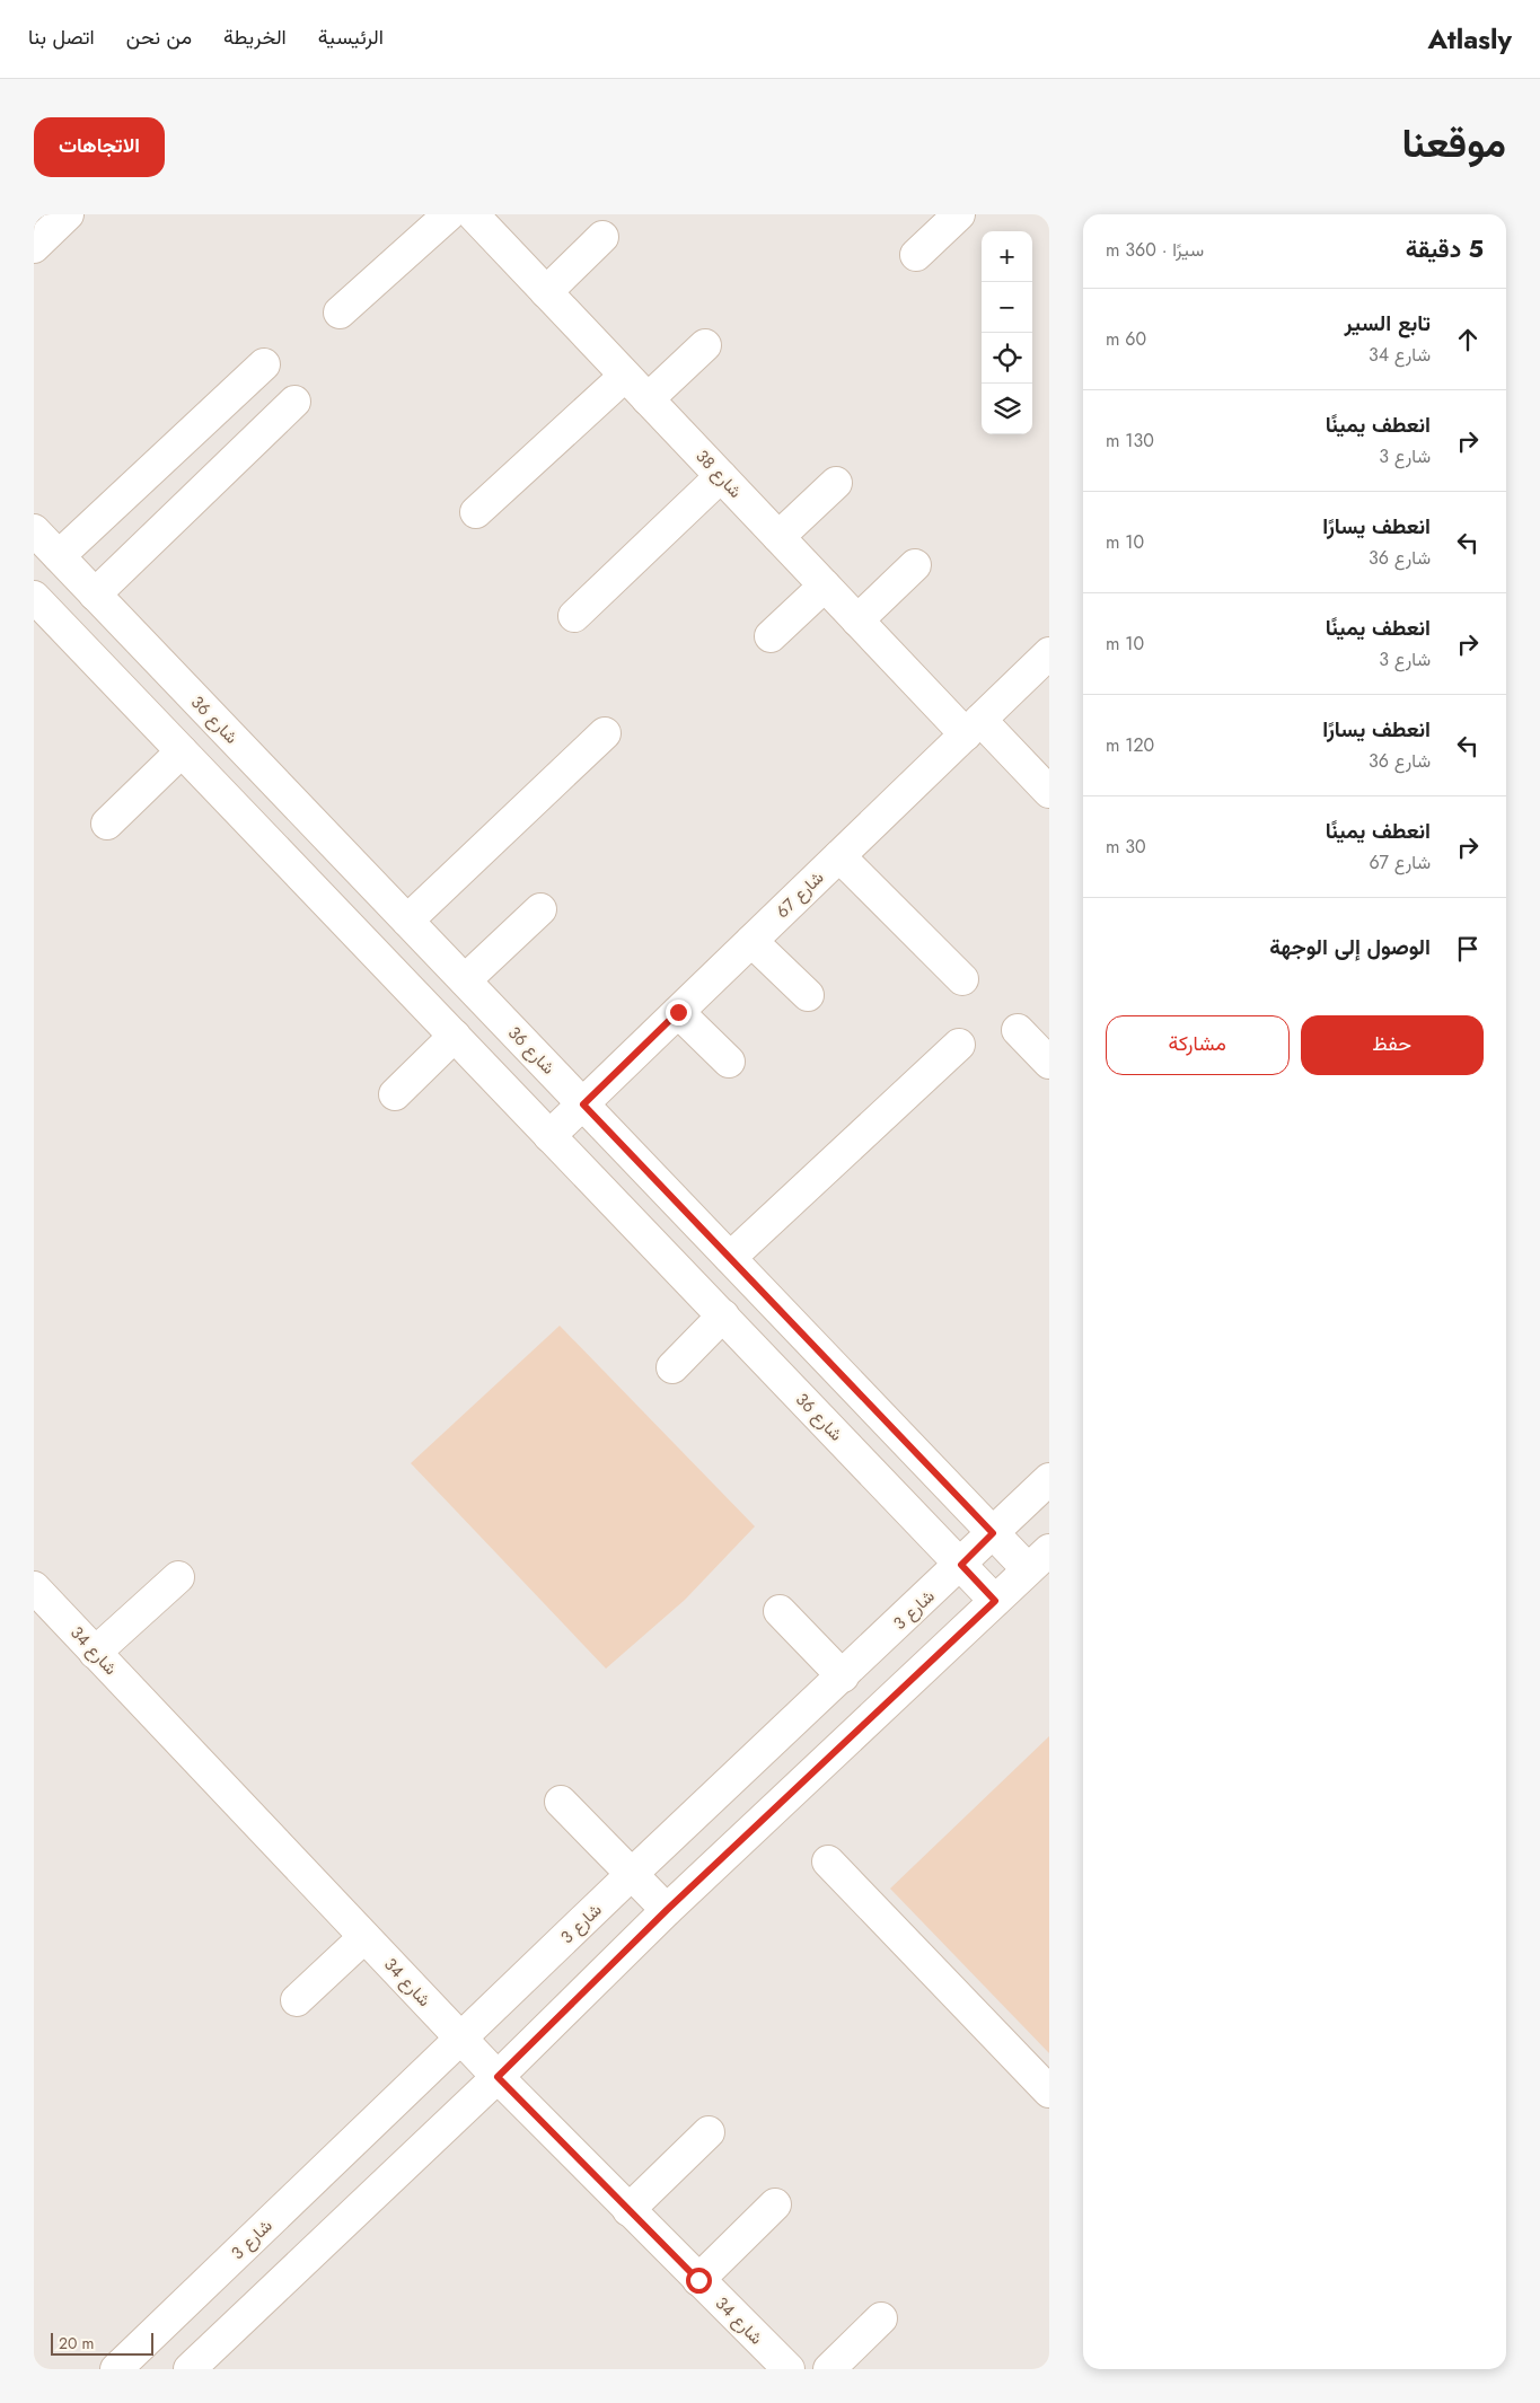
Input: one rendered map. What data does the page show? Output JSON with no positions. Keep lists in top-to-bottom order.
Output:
{
  "streets": {
    "street": [
      "شارع 38",
      "شارع 36",
      "شارع 67",
      "شارع 3",
      "شارع 34"
    ]
  },
  "crossings": [
    ["شارع 38", "شارع 67"],
    ["شارع 36", "شارع 67"],
    ["شارع 36", "شارع 3"],
    ["شارع 3", "شارع 34"]
  ],
  "scale_bar": "20 m",
  "page": {
    "header": "Atlasly",
    "nav": [
      "الرئيسية",
      "الخريطة",
      "من نحن",
      "اتصل بنا"
    ],
    "title": "موقعنا",
    "buttons": [
      "الاتجاهات",
      ["حفظ", "مشاركة"]
    ],
    "heading": ["5 دقيقة", "سيرًا · 360 m"],
    "map_buttons": ["+", "−"],
    "list": [
      ["تابع السير", "شارع 34", "60 m"],
      ["انعطف يمينًا", "شارع 3", "130 m"],
      ["انعطف يسارًا", "شارع 36", "10 m"],
      ["انعطف يمينًا", "شارع 3", "10 m"],
      ["انعطف يسارًا", "شارع 36", "120 m"],
      ["انعطف يمينًا", "شارع 67", "30 m"],
      "الوصول إلى الوجهة"
    ],
    "scale": "20 m"
  }
}
